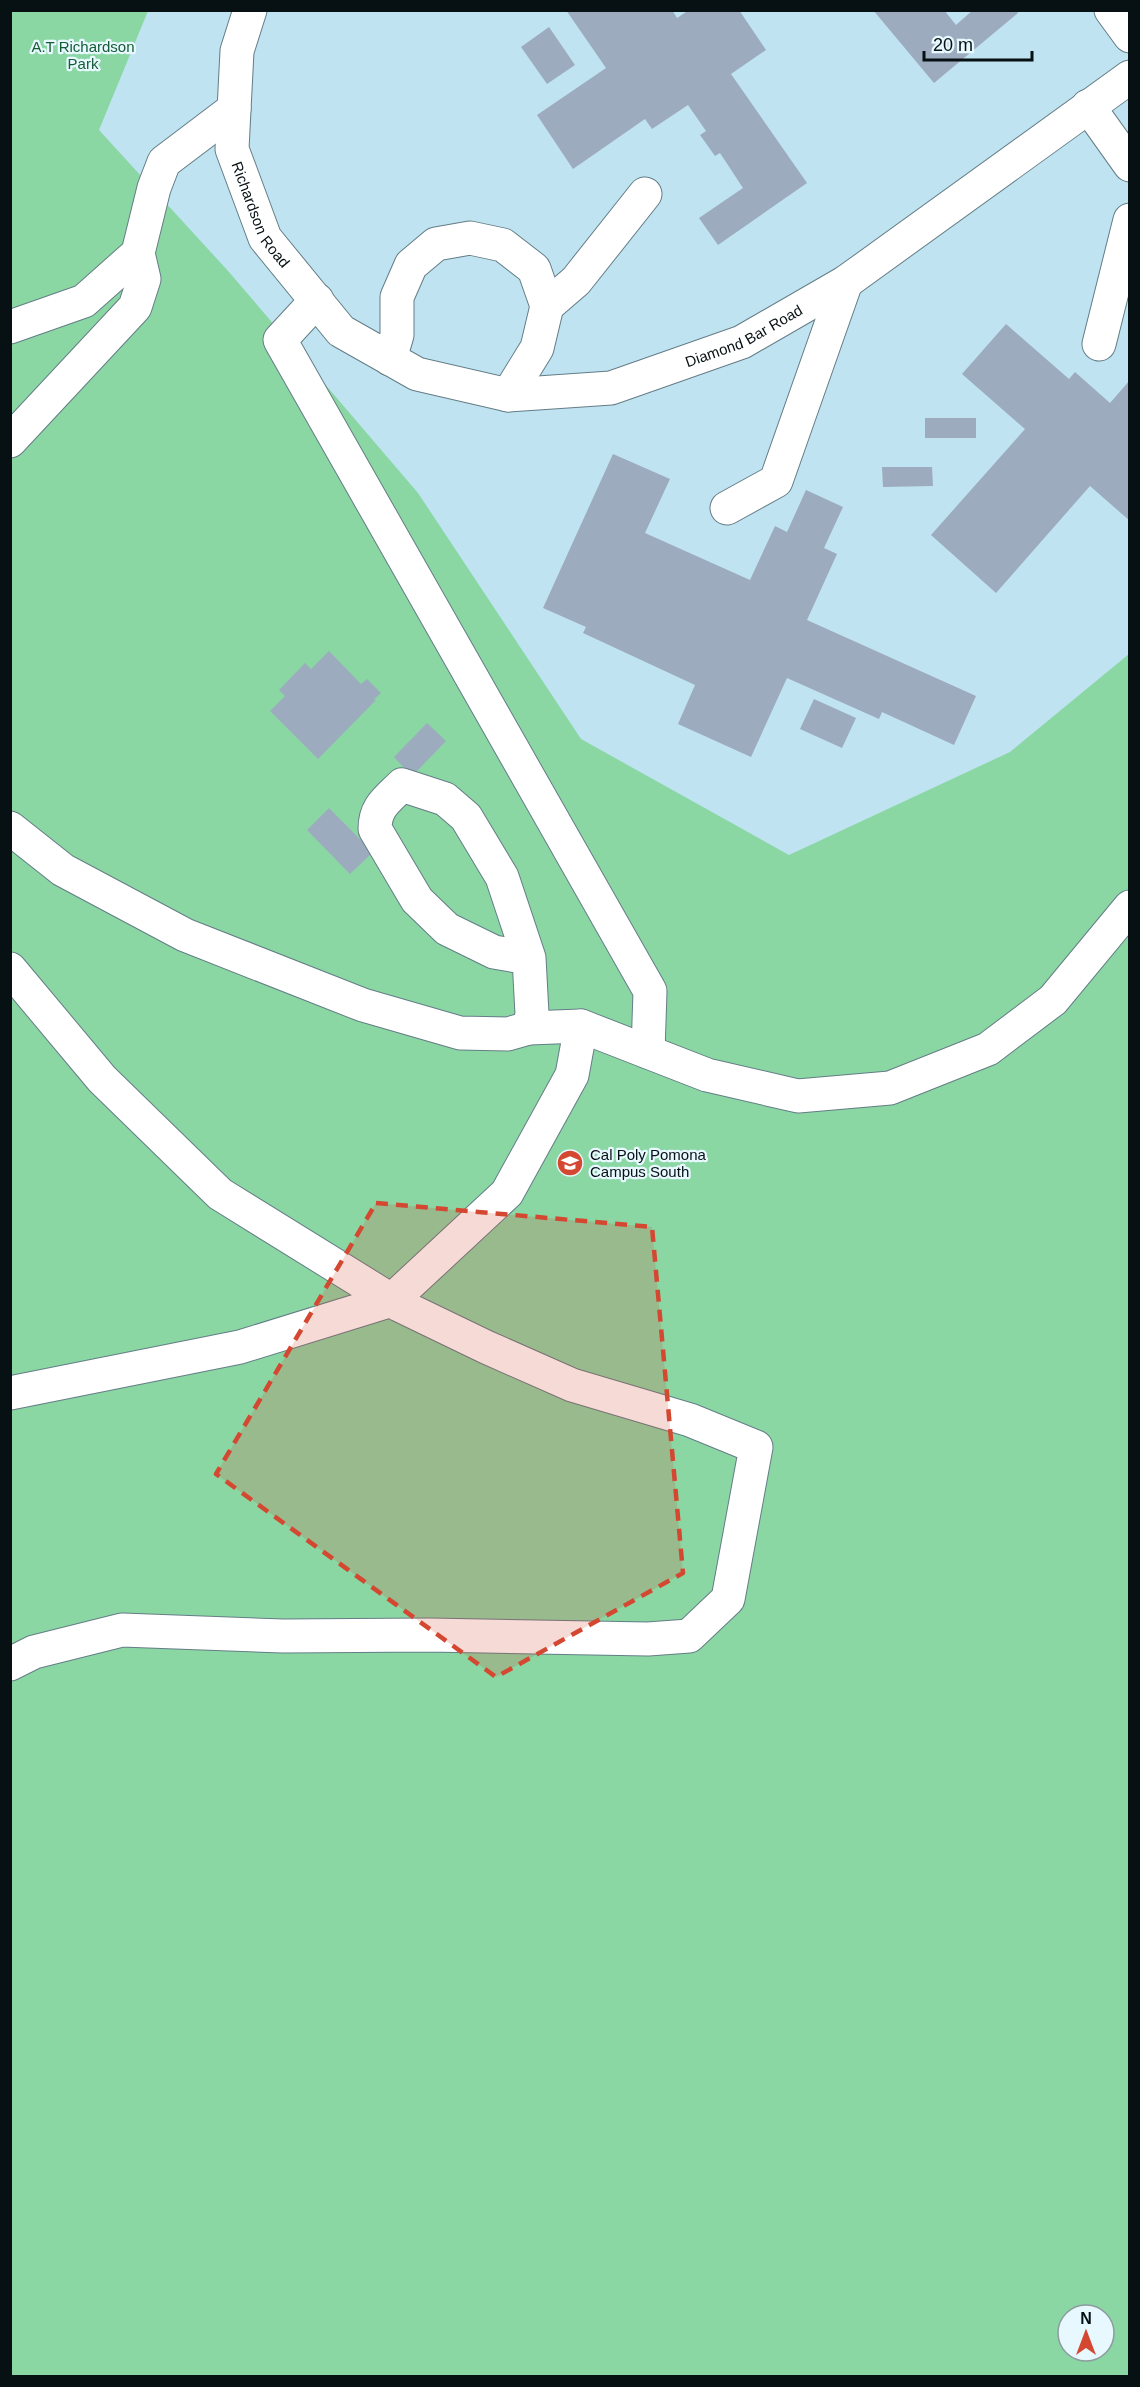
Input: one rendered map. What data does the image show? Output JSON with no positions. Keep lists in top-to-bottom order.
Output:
{
  "streets": {
    "street": ["Richardson Road", "Diamond Bar Road"]
  },
  "crossings": [
    ["Richardson Road", "Diamond Bar Road"]
  ],
  "parks": ["A.T Richardson Park"],
  "places": {
    "school or university": ["Cal Poly Pomona Campus South"]
  },
  "scale_bar": "20 m",
  "north": "top"
}
